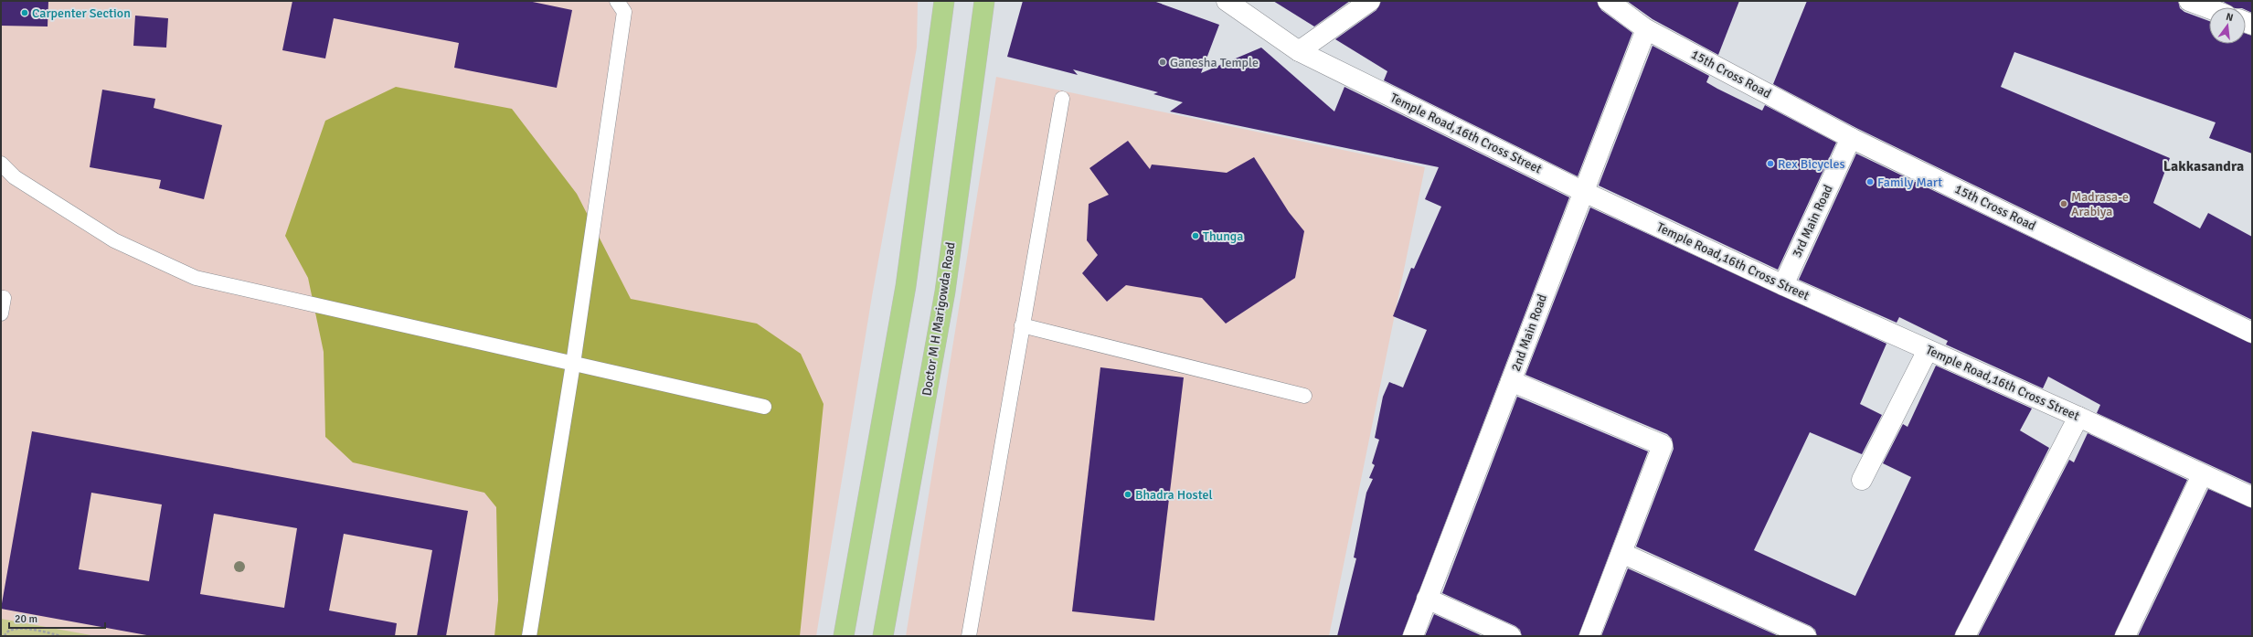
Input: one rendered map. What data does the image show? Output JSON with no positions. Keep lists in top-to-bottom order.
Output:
{
  "streets": {
    "main road": ["Doctor M H Marigowda Road"],
    "street": [
      "15th Cross Road",
      "Temple Road,16th Cross Street",
      "3rd Main Road",
      "2nd Main Road"
    ]
  },
  "crossings": [
    ["15th Cross Road", "3rd Main Road"],
    ["15th Cross Road", "2nd Main Road"],
    ["Temple Road,16th Cross Street", "3rd Main Road"],
    ["Temple Road,16th Cross Street", "2nd Main Road"]
  ],
  "districts": ["Lakkasandra"],
  "places": [
    "Carpenter Section",
    "Ganesha Temple",
    "Rex Bicycles",
    "Family Mart",
    "Madrasa-e Arabiya",
    "Thunga",
    "Bhadra Hostel"
  ],
  "scale_bar": "20 m",
  "north": "top"
}
